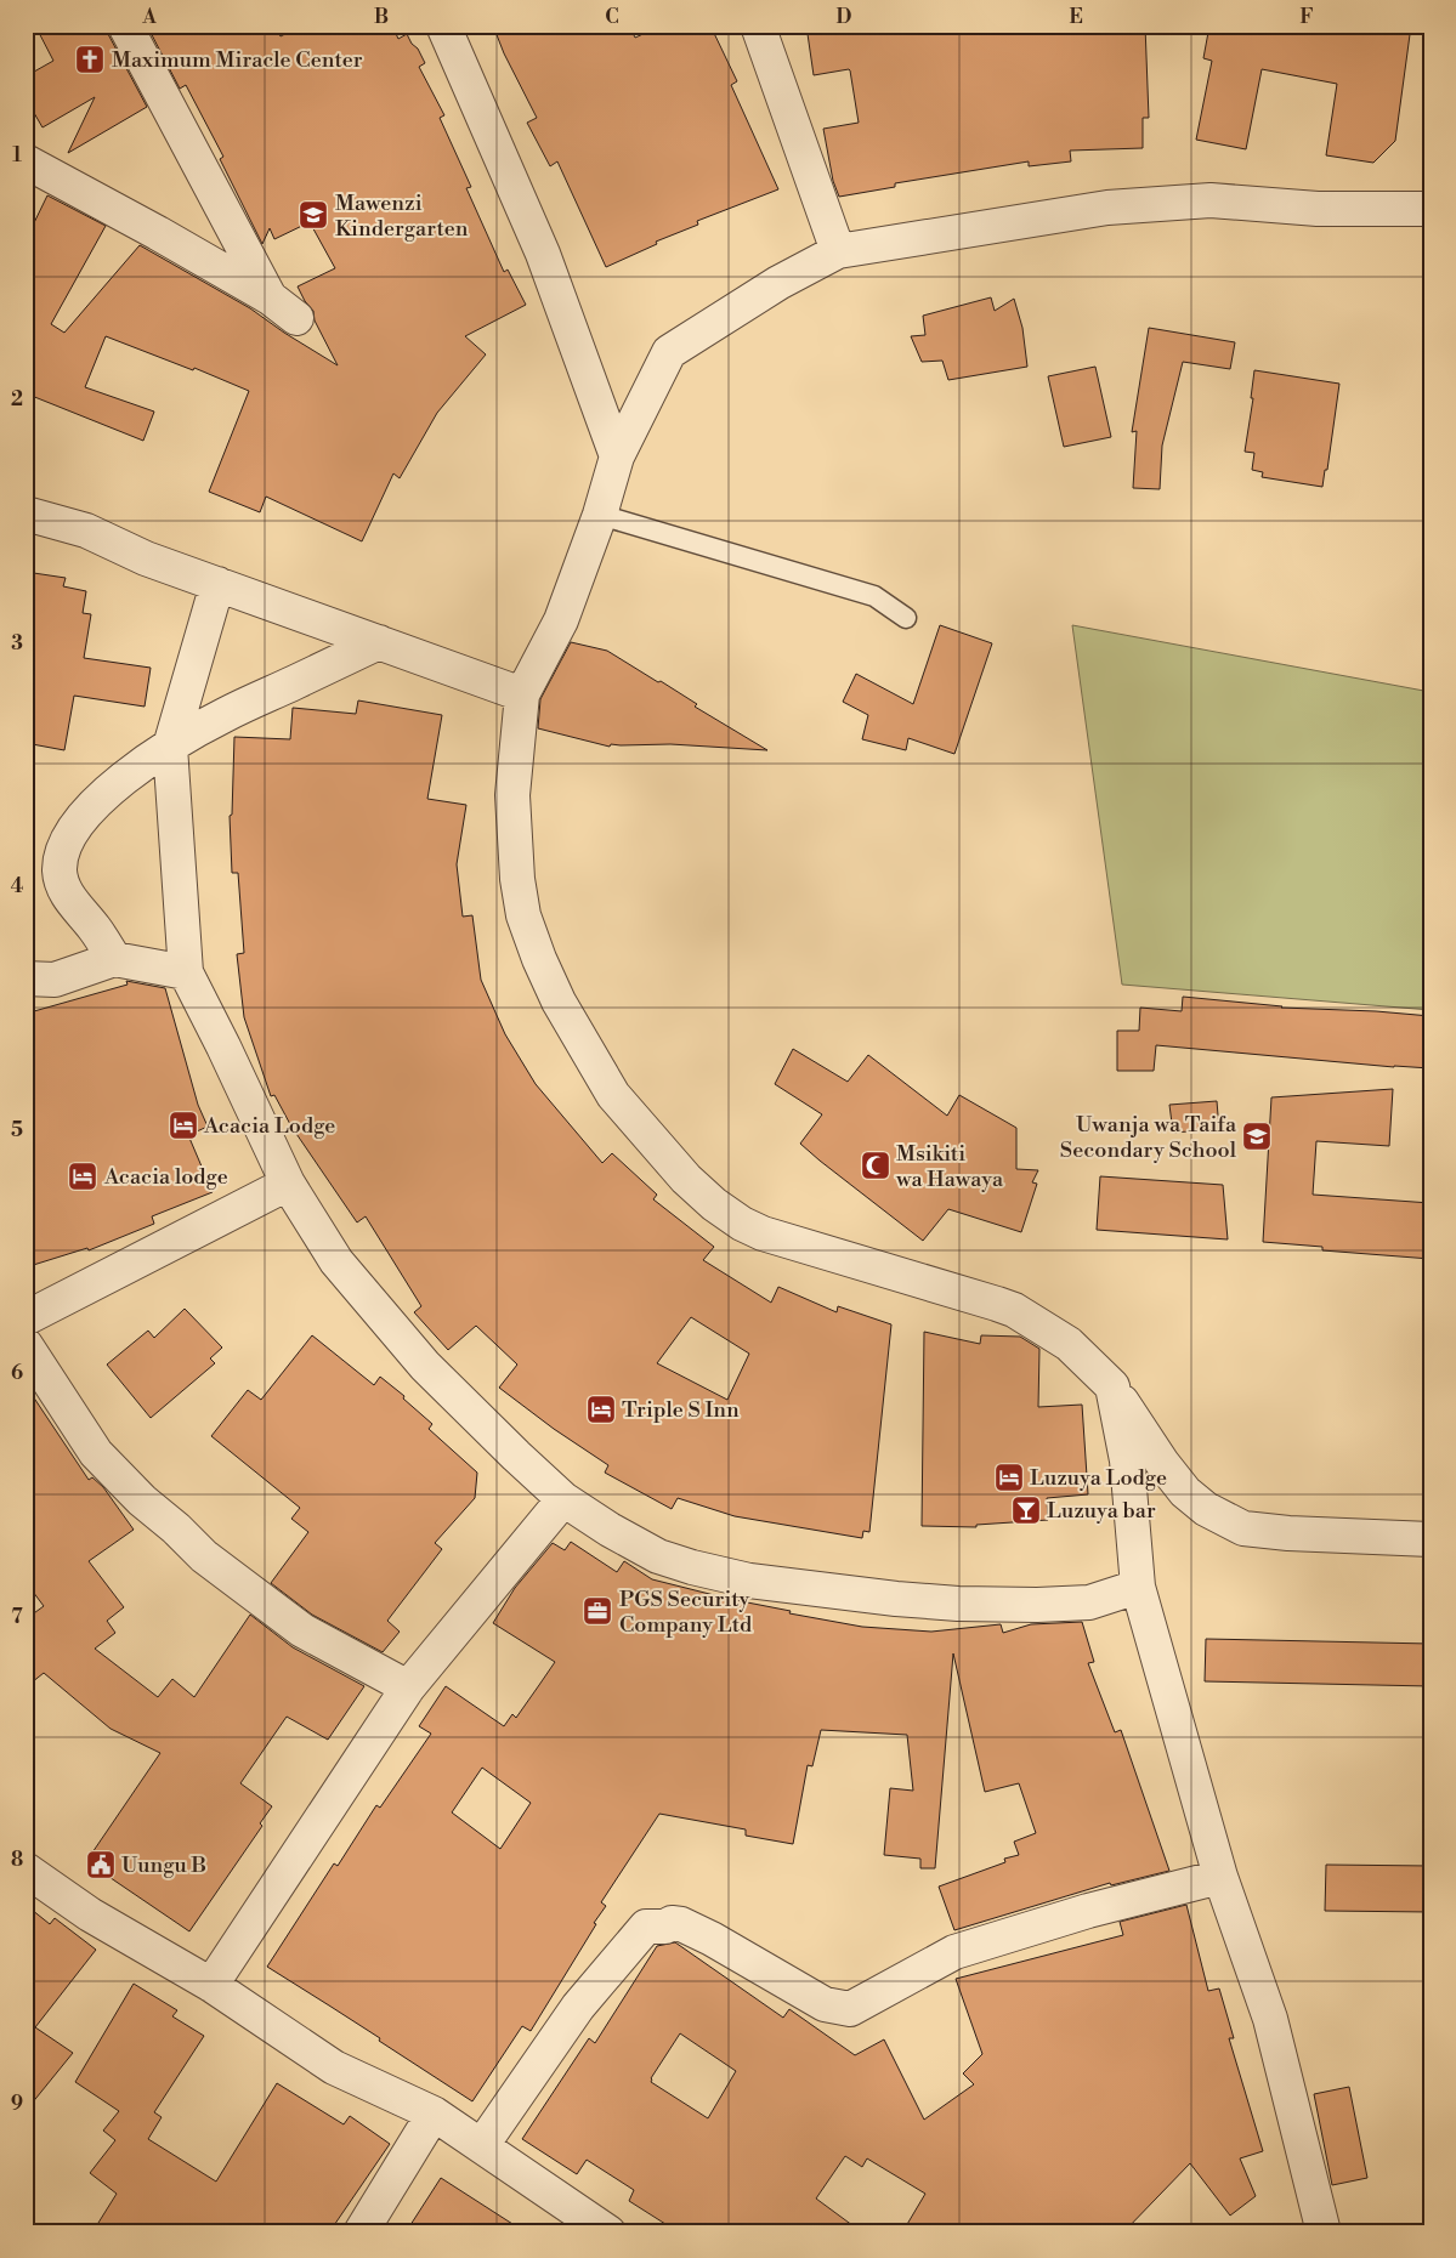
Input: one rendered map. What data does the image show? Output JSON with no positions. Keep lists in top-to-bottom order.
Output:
{
  "places": {
    "church": ["Maximum Miracle Center"],
    "school or university": ["Mawenzi Kindergarten", "Uwanja wa Taifa Secondary School"],
    "hotel": [
      "Acacia Lodge",
      "Acacia lodge",
      "Triple S Inn",
      "Luzuya Lodge"
    ],
    "mosque": ["Msikiti wa Hawaya"],
    "bar": ["Luzuya bar"],
    "office": ["PGS Security Company Ltd"],
    "public building": ["Uungu B"]
  },
  "grid": {
    "columns": [
      "A",
      "B",
      "C",
      "D",
      "E",
      "F"
    ],
    "rows": [
      "1",
      "2",
      "3",
      "4",
      "5",
      "6",
      "7",
      "8",
      "9"
    ]
  }
}
